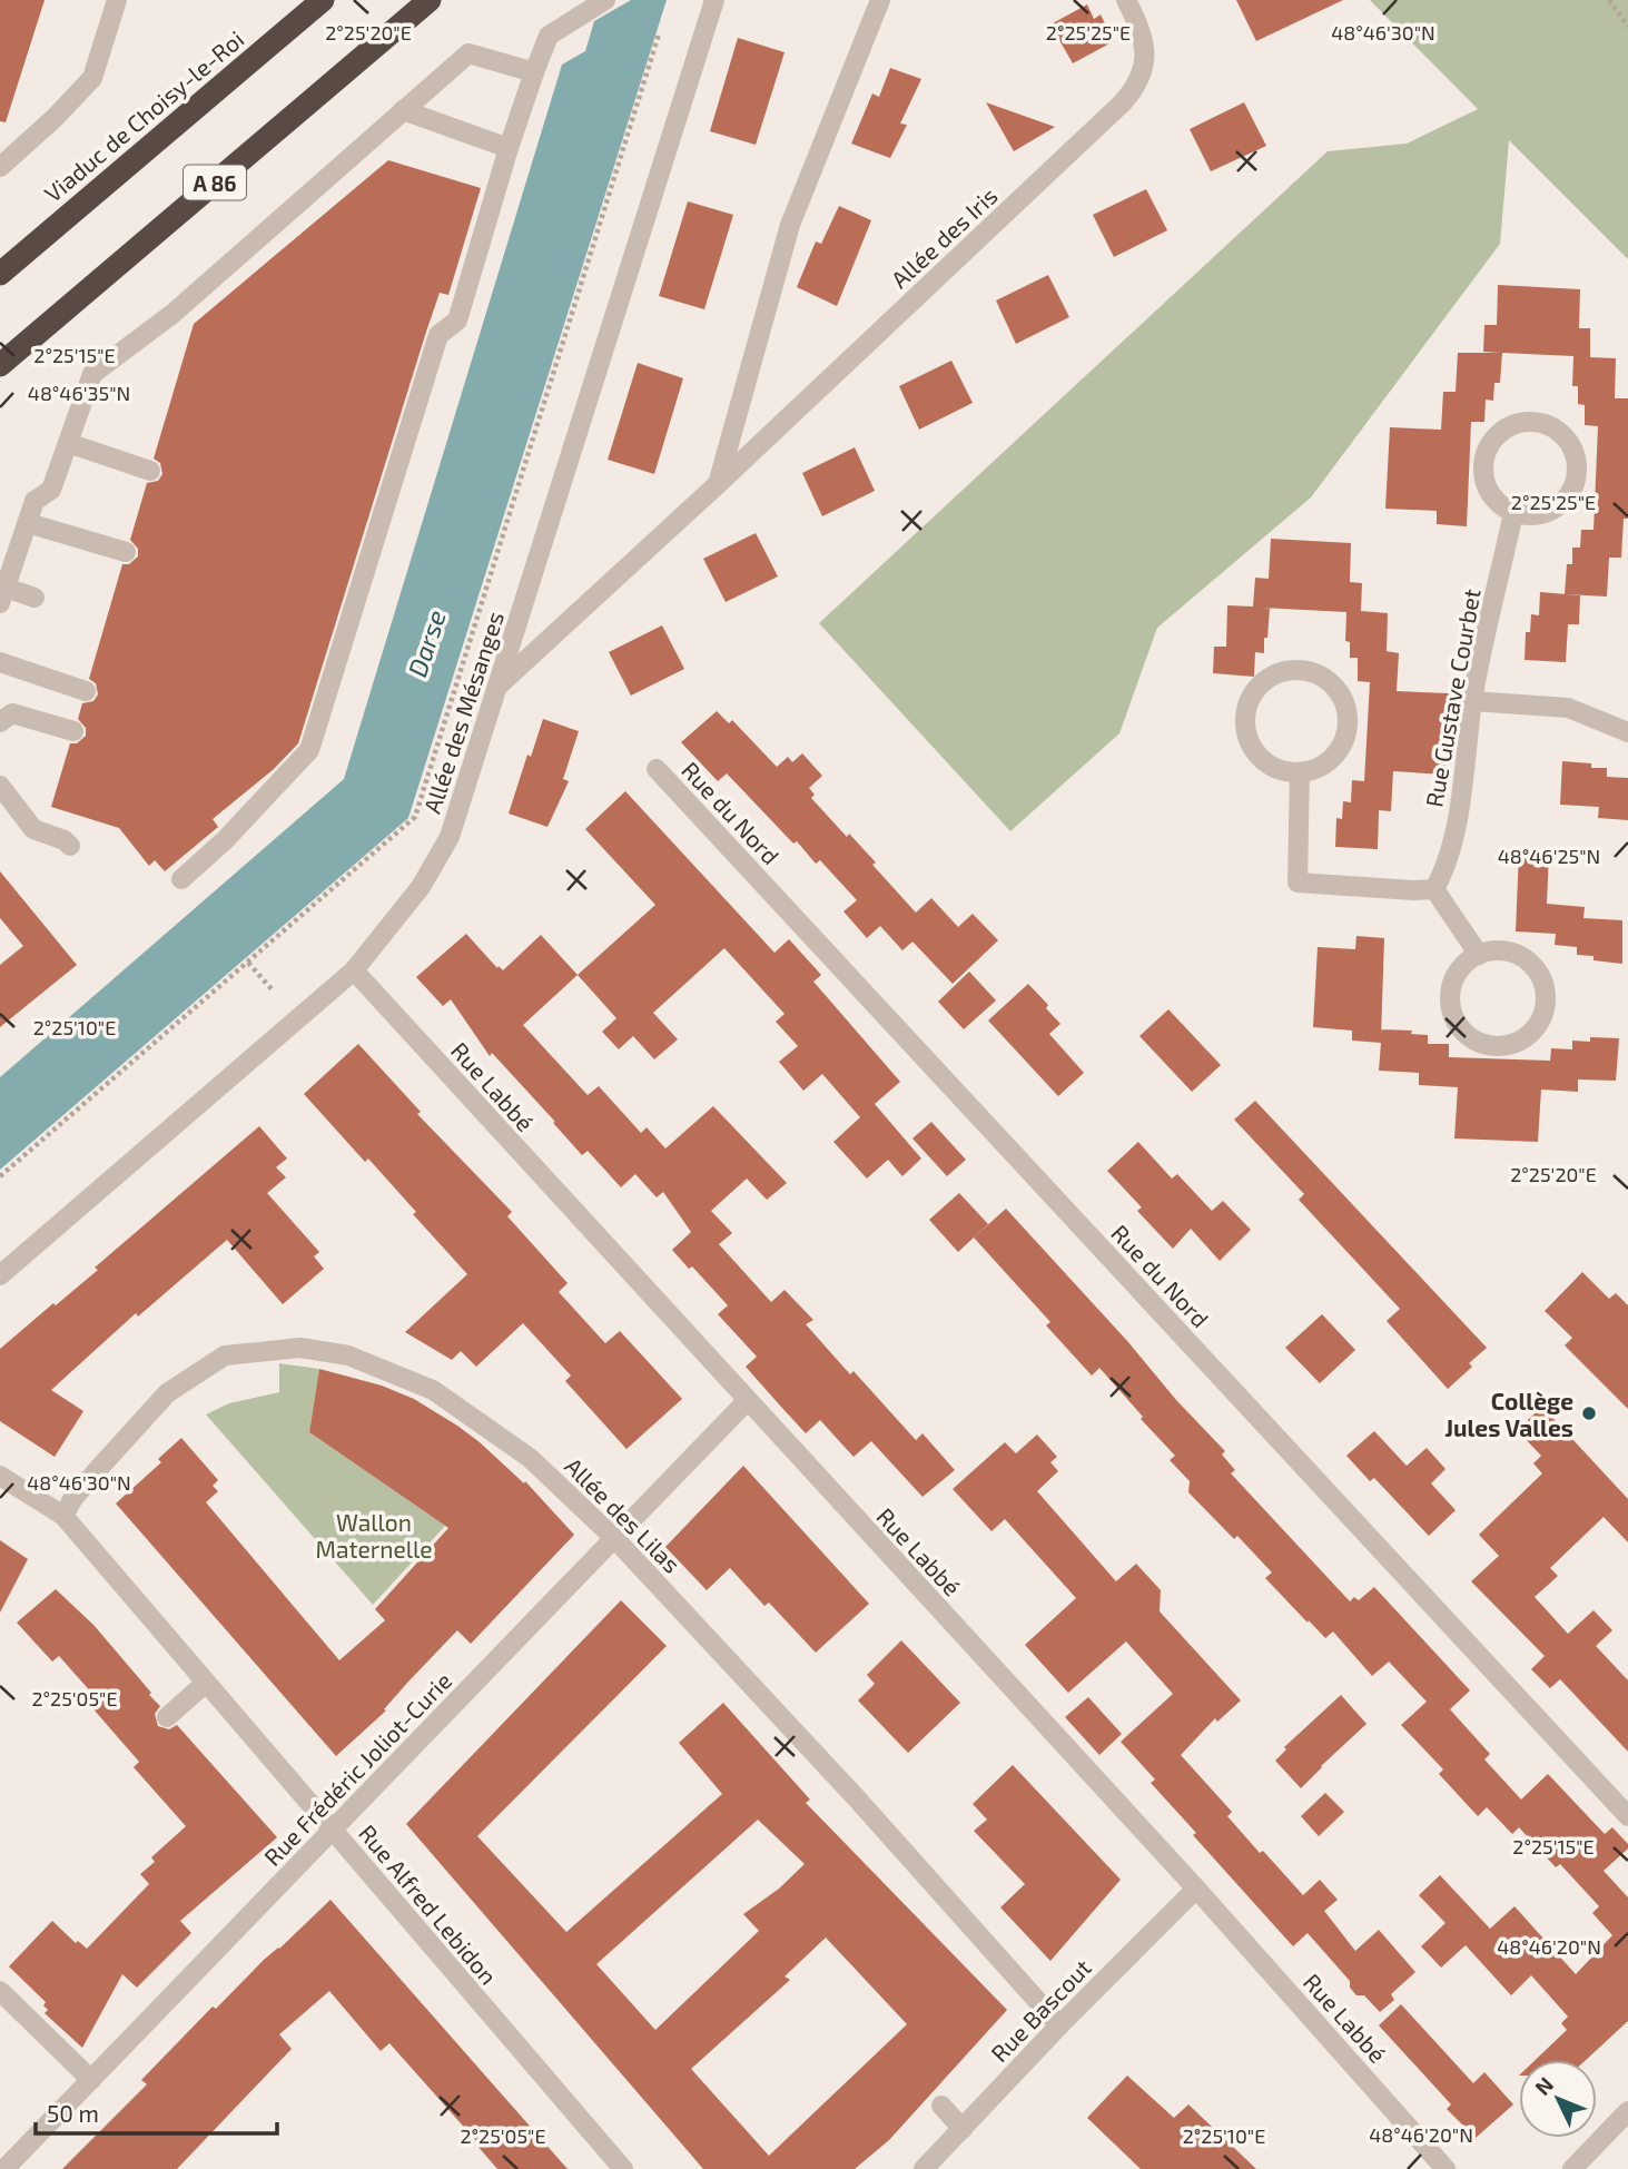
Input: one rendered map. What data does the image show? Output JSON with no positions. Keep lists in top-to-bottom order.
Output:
{
  "streets": {
    "highway": ["Viaduc de Choisy-le-Roi", "A 86"],
    "street": [
      "Allée des Iris",
      "Rue Gustave Courbet",
      "Allée des Mésanges",
      "Rue du Nord",
      "Rue Labbé",
      "Allée des Lilas",
      "Rue Frédéric Joliot-Curie",
      "Rue Alfred Lebidon",
      "Rue Bascout"
    ]
  },
  "crossings": [
    ["Allée des Iris", "Allée des Mésanges"],
    ["Allée des Mésanges", "Rue Labbé"],
    ["Rue Labbé", "Rue Frédéric Joliot-Curie"],
    ["Rue Labbé", "Rue Bascout"],
    ["Allée des Lilas", "Rue Frédéric Joliot-Curie"],
    ["Allée des Lilas", "Rue Alfred Lebidon"],
    ["Allée des Lilas", "Rue Bascout"],
    ["Rue Frédéric Joliot-Curie", "Rue Alfred Lebidon"]
  ],
  "water": ["Darse"],
  "parks": ["Wallon Maternelle"],
  "places": ["Collège Jules Valles"],
  "scale_bar": "50 m",
  "north": "top left",
  "coordinates": [
    "2°25'20\"E",
    "2°25'25\"E",
    "48°46'30\"N",
    "2°25'15\"E",
    "48°46'35\"N",
    "48°46'25\"N",
    "2°25'10\"E",
    "2°25'05\"E",
    "48°46'20\"N"
  ]
}
